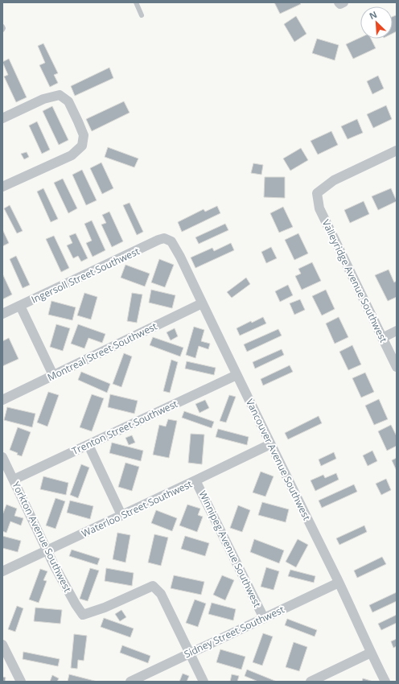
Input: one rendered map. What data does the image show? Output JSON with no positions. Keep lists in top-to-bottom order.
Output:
{
  "streets": {
    "street": [
      "Ingersoll Street Southwest",
      "Valleyridge Avenue Southwest",
      "Montreal Street Southwest",
      "Trenton Street Southwest",
      "Vancouver Avenue Southwest",
      "Waterloo Street Southwest",
      "Yorkton Avenue Southwest",
      "Winnipeg Avenue Southwest",
      "Sidney Street Southwest"
    ]
  },
  "crossings": [
    ["Ingersoll Street Southwest", "Vancouver Avenue Southwest"],
    ["Montreal Street Southwest", "Vancouver Avenue Southwest"],
    ["Trenton Street Southwest", "Vancouver Avenue Southwest"],
    ["Trenton Street Southwest", "Yorkton Avenue Southwest"],
    ["Vancouver Avenue Southwest", "Waterloo Street Southwest"],
    ["Vancouver Avenue Southwest", "Sidney Street Southwest"],
    ["Waterloo Street Southwest", "Yorkton Avenue Southwest"],
    ["Waterloo Street Southwest", "Winnipeg Avenue Southwest"],
    ["Yorkton Avenue Southwest", "Sidney Street Southwest"],
    ["Winnipeg Avenue Southwest", "Sidney Street Southwest"]
  ],
  "north": "top left"
}
